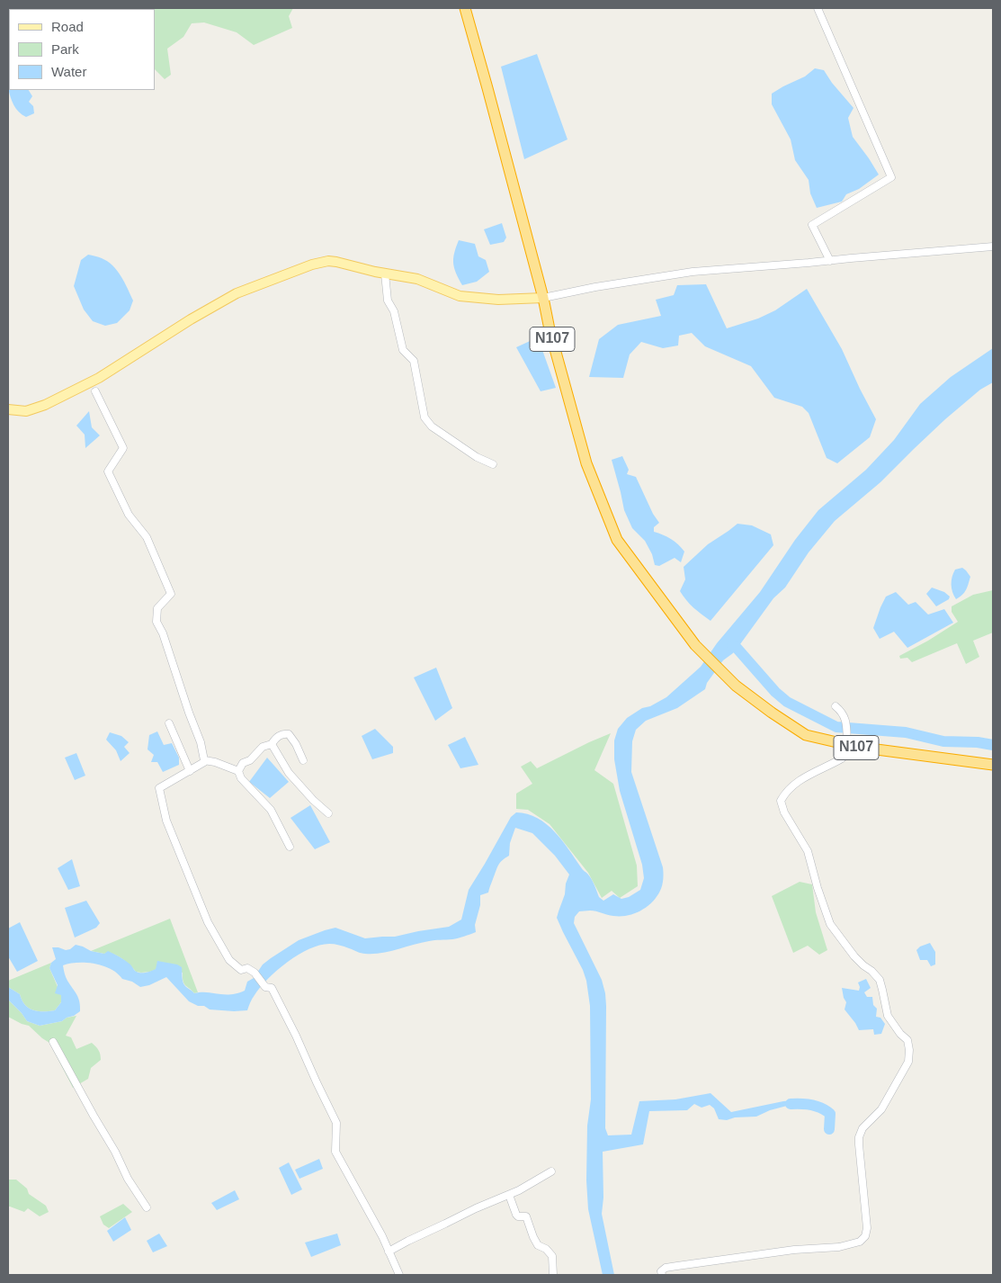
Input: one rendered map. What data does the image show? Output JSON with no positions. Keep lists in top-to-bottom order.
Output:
{
  "streets": {
    "highway": ["N107"]
  },
  "legend": ["Road", "Park", "Water"]
}
